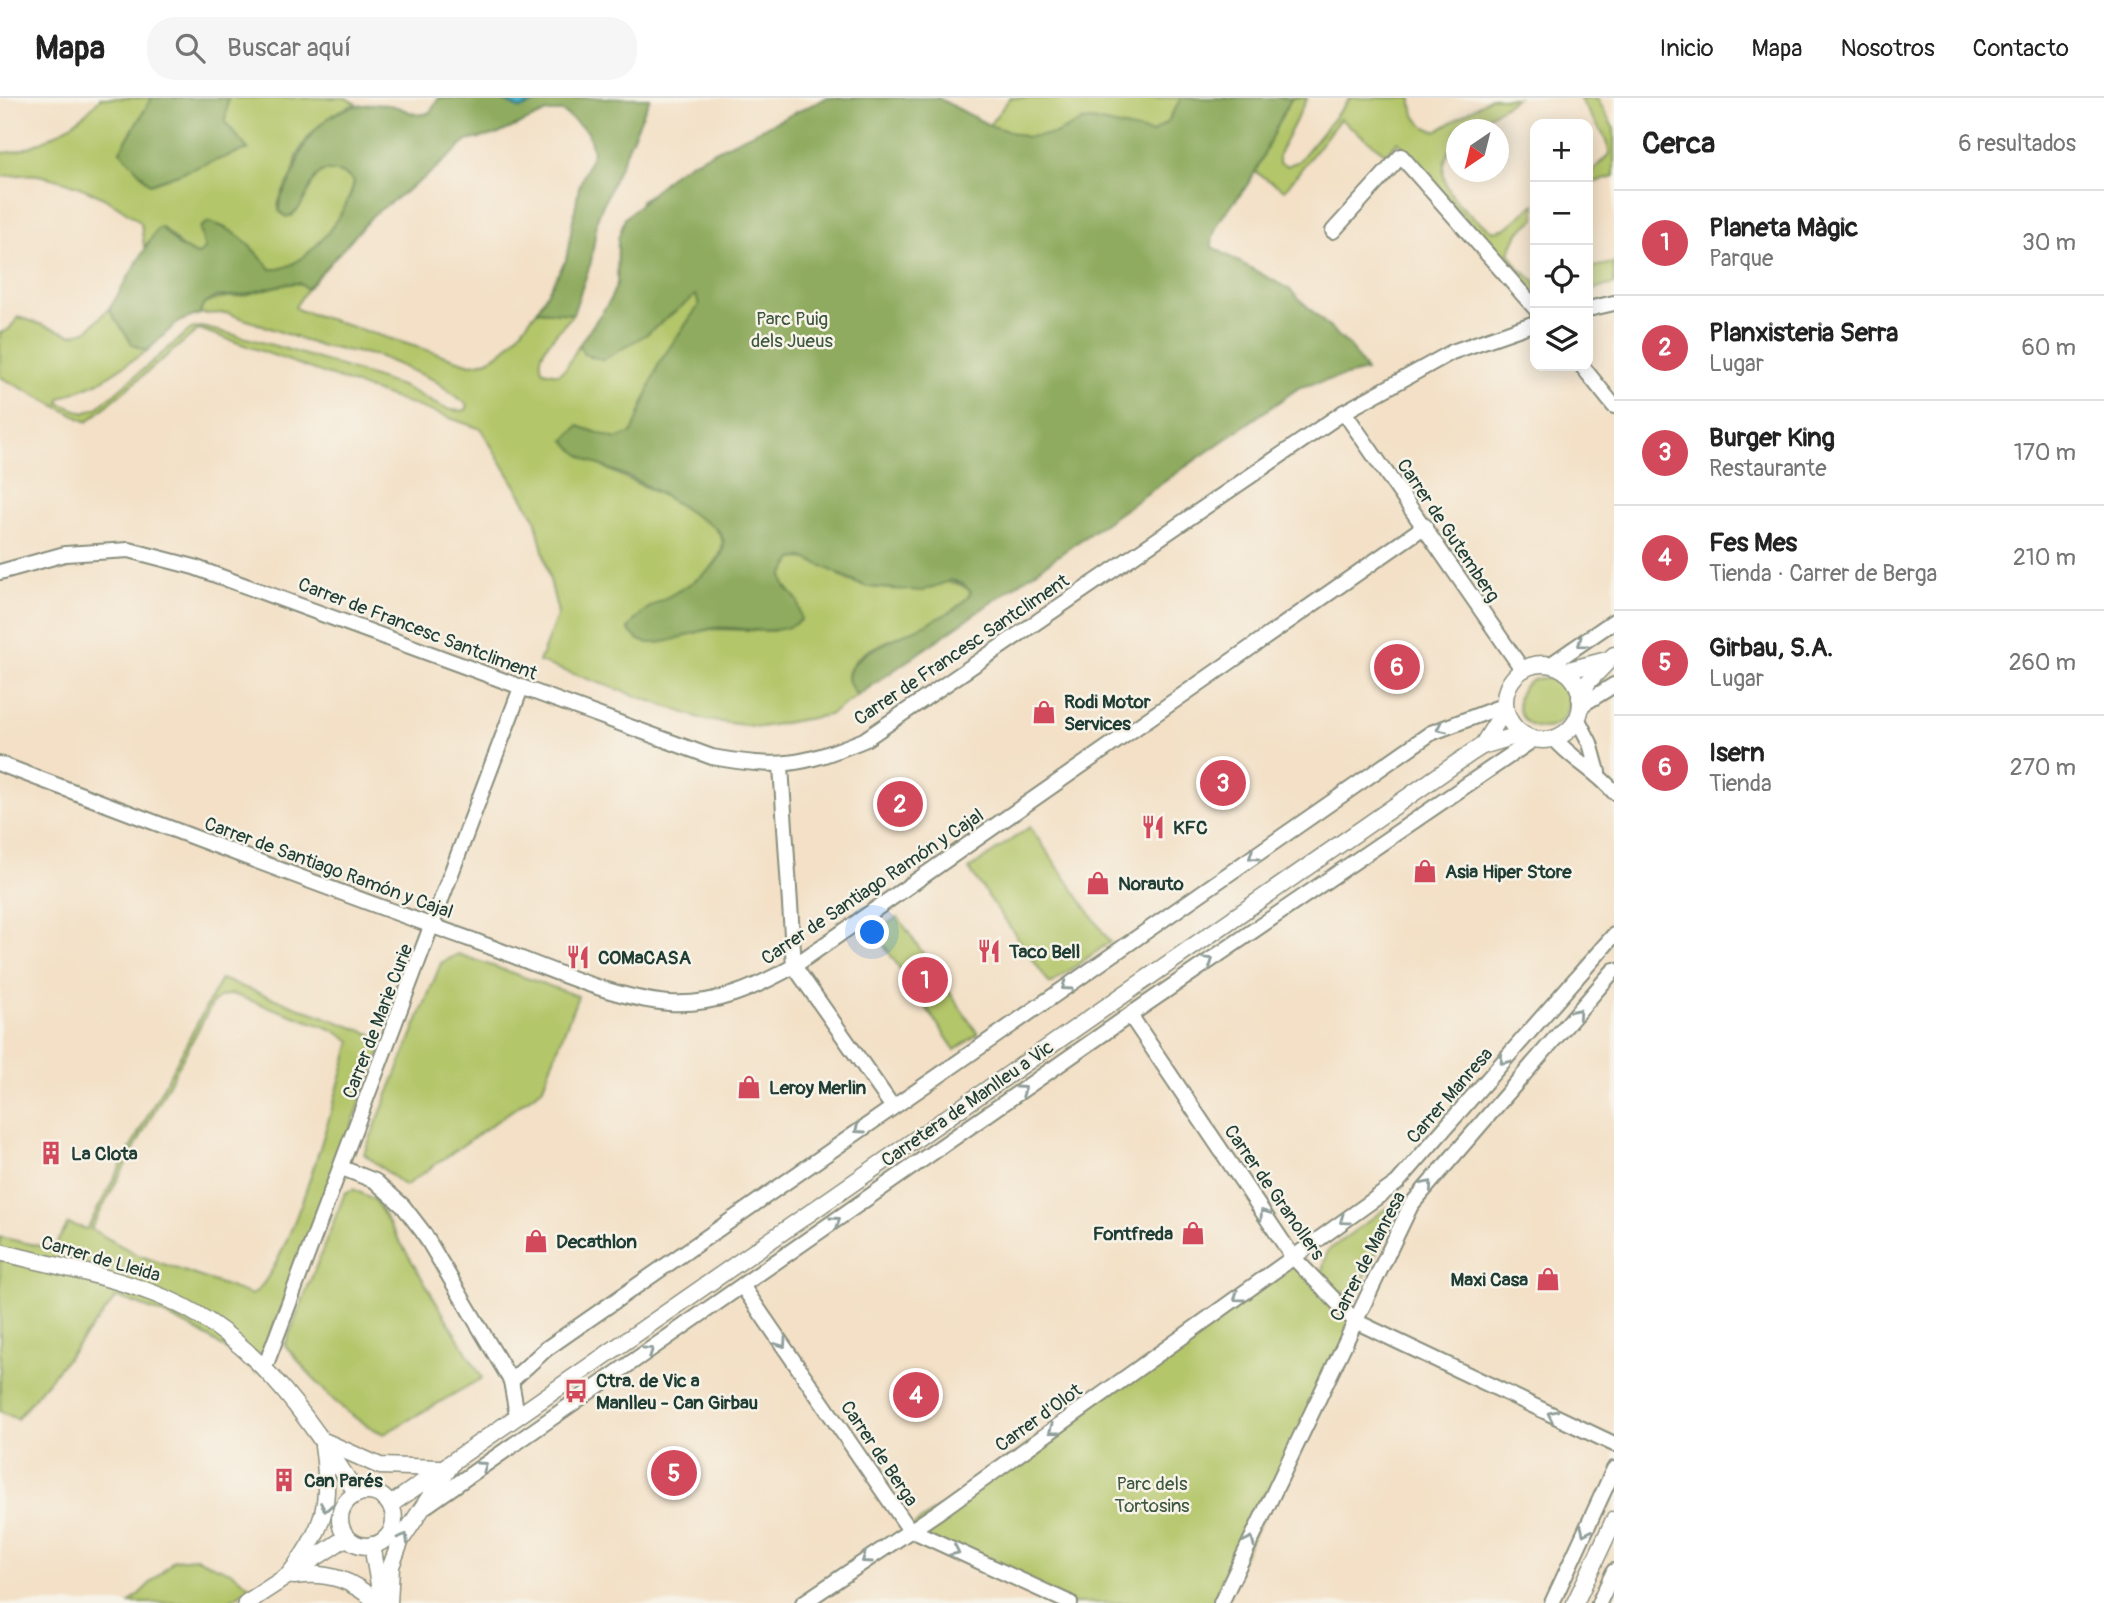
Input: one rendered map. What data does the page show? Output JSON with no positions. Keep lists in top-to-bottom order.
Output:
{
  "streets": {
    "street": [
      "Carrer de Gutemberg",
      "Carrer de Francesc Santcliment",
      "Carrer de Santiago Ramón y Cajal",
      "Carrer de Marie Curie",
      "Carrer Manresa",
      "Carretera de Manlleu a Vic",
      "Carrer de Granollers",
      "Carrer de Manresa",
      "Carrer de Lleida",
      "Carrer d'Olot",
      "Carrer de Berga"
    ]
  },
  "crossings": [
    ["Carrer de Gutemberg", "Carrer de Francesc Santcliment"],
    ["Carrer de Gutemberg", "Carrer de Santiago Ramón y Cajal"],
    ["Carrer de Gutemberg", "Carretera de Manlleu a Vic"],
    ["Carrer de Francesc Santcliment", "Carrer de Marie Curie"],
    ["Carrer de Santiago Ramón y Cajal", "Carrer de Marie Curie"],
    ["Carrer de Marie Curie", "Carrer de Lleida"],
    ["Carrer Manresa", "Carrer de Granollers"],
    ["Carrer Manresa", "Carrer d'Olot"],
    ["Carretera de Manlleu a Vic", "Carrer de Granollers"],
    ["Carretera de Manlleu a Vic", "Carrer de Lleida"],
    ["Carretera de Manlleu a Vic", "Carrer de Berga"],
    ["Carrer de Granollers", "Carrer de Manresa"],
    ["Carrer de Granollers", "Carrer d'Olot"],
    ["Carrer d'Olot", "Carrer de Berga"]
  ],
  "one_way": [
    "Carrer Manresa",
    "Carrer de Granollers",
    "Carrer de Manresa",
    "Carrer d'Olot",
    "Carrer de Berga"
  ],
  "parks": ["Parc Puig dels Jueus", "Parc dels Tortosins"],
  "places": {
    "shop": [
      "Rodi Motor Services",
      "Asia Hiper Store",
      "Norauto",
      "Leroy Merlin",
      "Fontfreda",
      "Decathlon",
      "Maxi Casa"
    ],
    "restaurant": ["KFC", "Taco Bell", "COMaCASA"],
    "building": ["La Clota", "Can Parés"],
    "bus stop": ["Ctra. de Vic a Manlleu - Can Girbau"]
  },
  "north": "bottom left",
  "page": {
    "header": "Mapa",
    "search": "Buscar aquí",
    "nav": [
      "Inicio",
      "Mapa",
      "Nosotros",
      "Contacto"
    ],
    "heading": ["Cerca", "6 resultados"],
    "map_buttons": ["+", "−"],
    "list": [
      {
        "mark": "1",
        "name": "Planeta Màgic",
        "note": "Parque",
        "value": "30 m"
      },
      {
        "mark": "2",
        "name": "Planxisteria Serra",
        "note": "Lugar",
        "value": "60 m"
      },
      {
        "mark": "3",
        "name": "Burger King",
        "note": "Restaurante",
        "value": "170 m"
      },
      {
        "mark": "4",
        "name": "Fes Mes",
        "note": "Tienda · Carrer de Berga",
        "value": "210 m"
      },
      {
        "mark": "5",
        "name": "Girbau, S.A.",
        "note": "Lugar",
        "value": "260 m"
      },
      {
        "mark": "6",
        "name": "Isern",
        "note": "Tienda",
        "value": "270 m"
      }
    ],
    "pins": [
      "6",
      "3",
      "2",
      "1",
      "4",
      "5"
    ]
  }
}
